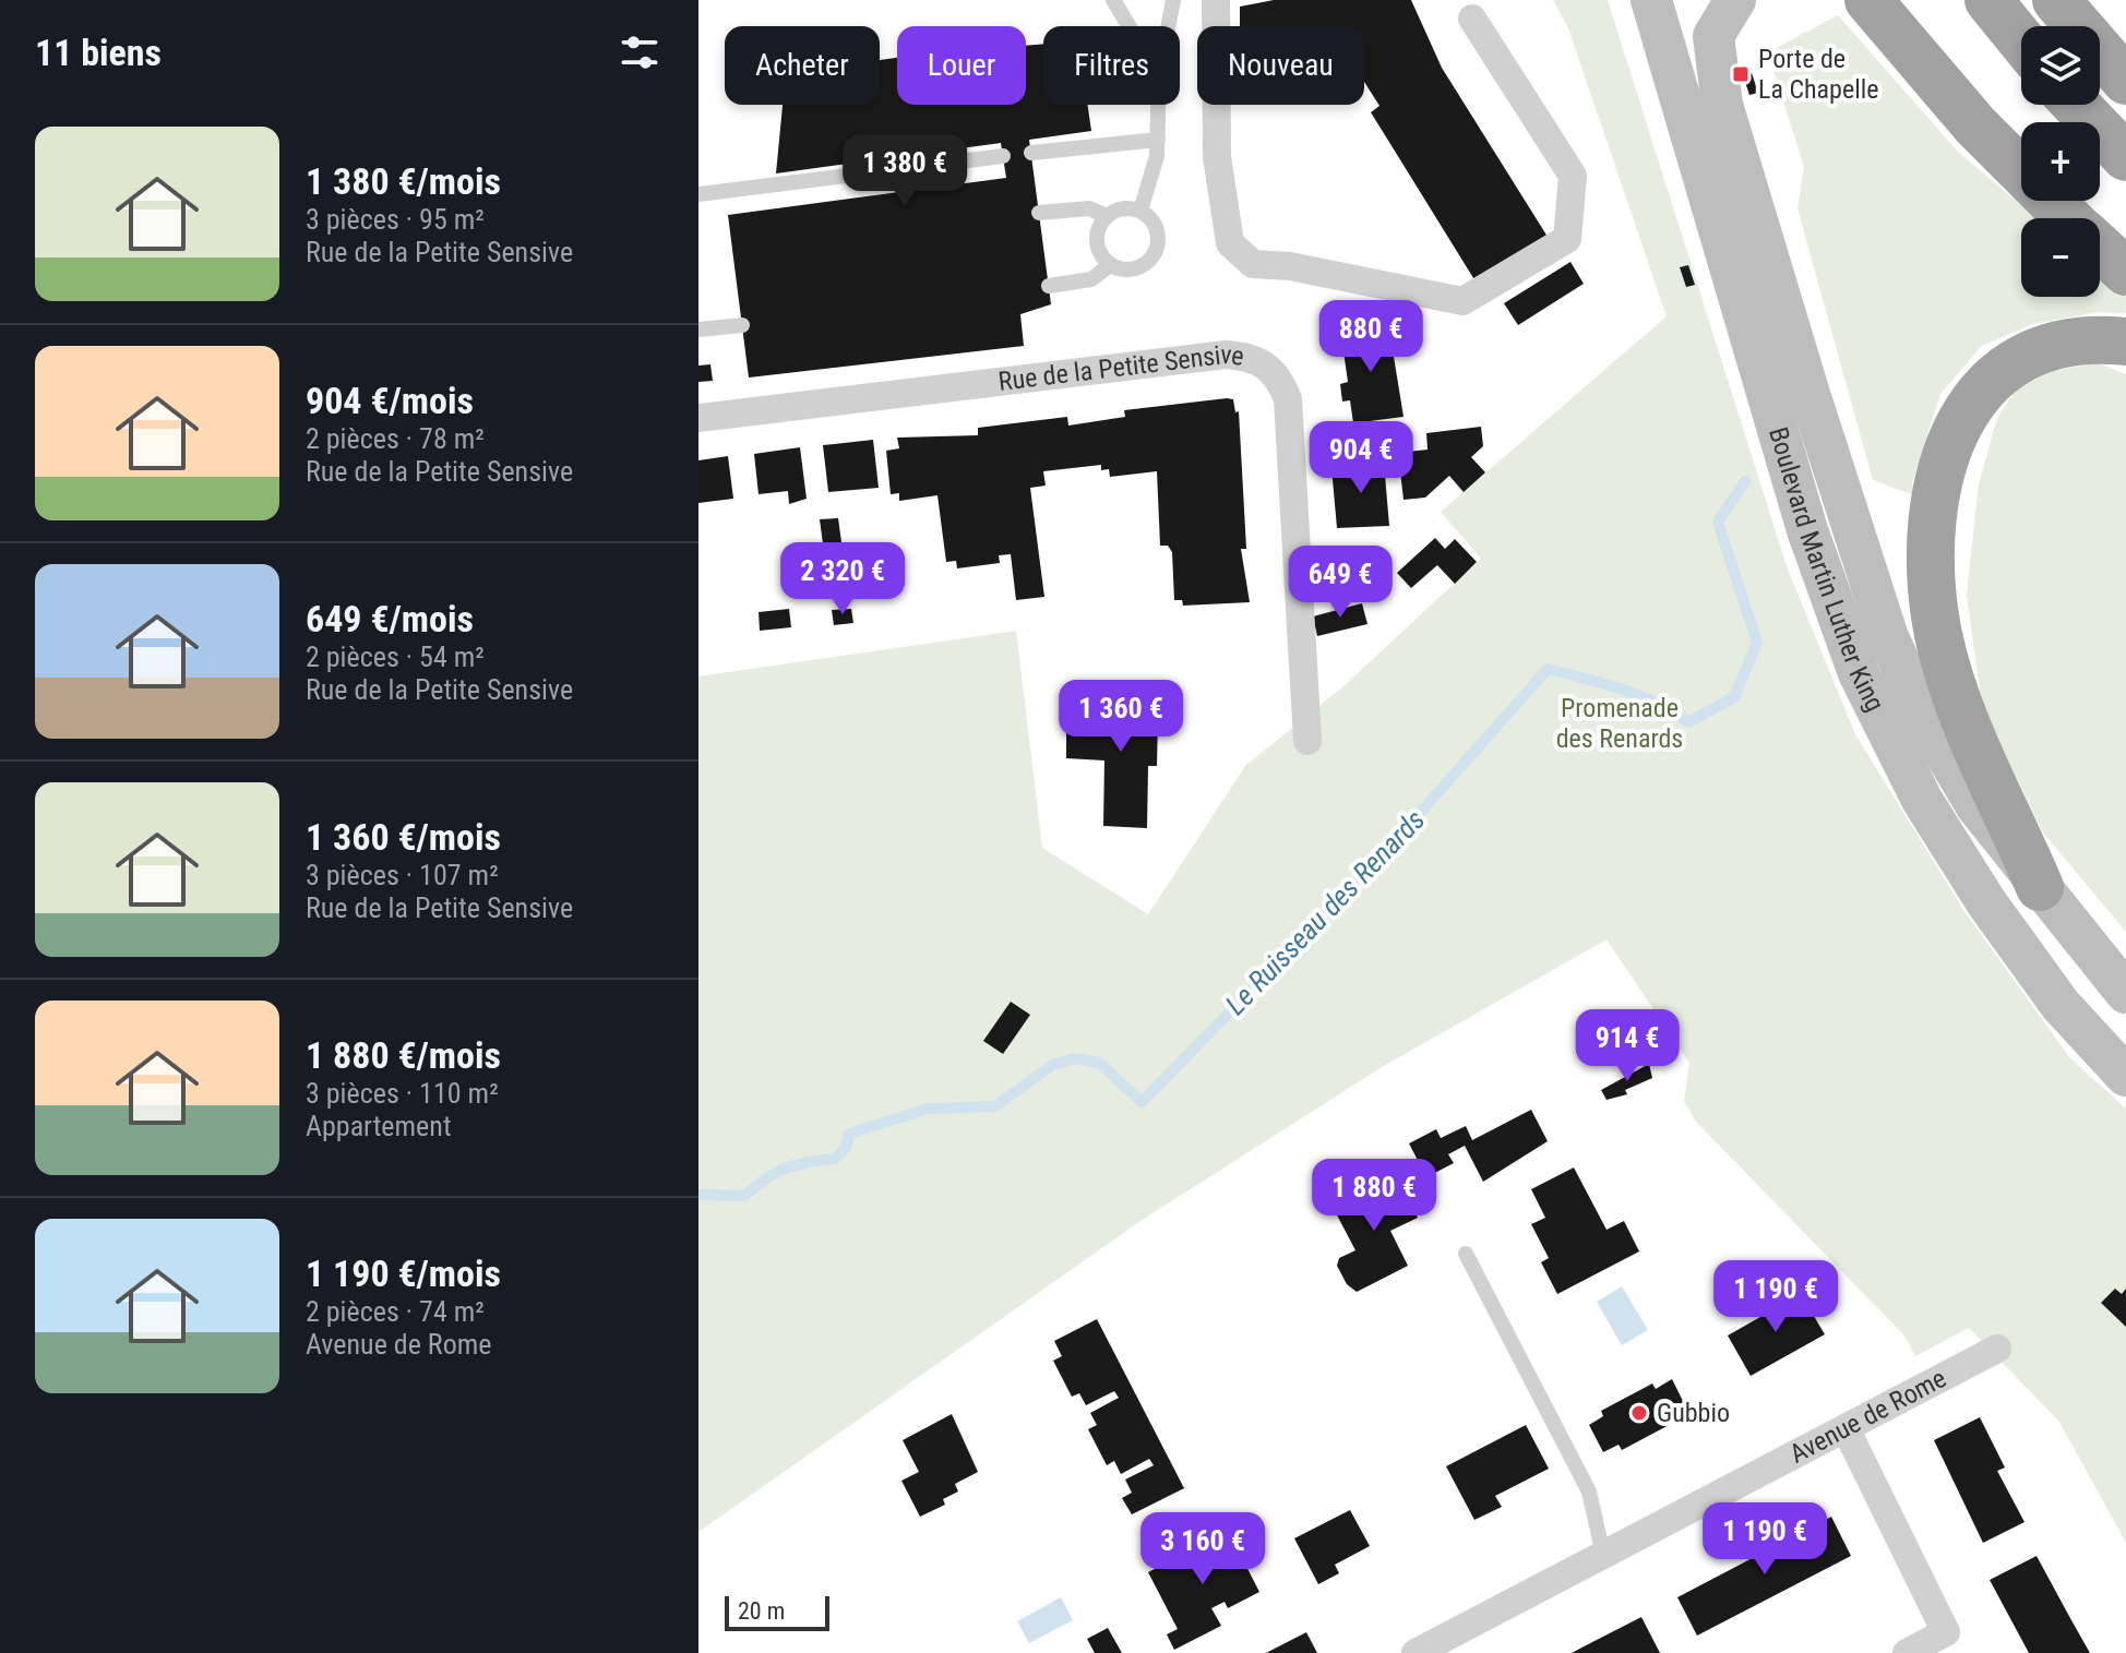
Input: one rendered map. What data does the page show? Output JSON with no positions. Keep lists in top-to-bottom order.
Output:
{
  "streets": {
    "main road": ["Boulevard Martin Luther King"],
    "street": ["Rue de la Petite Sensive", "Avenue de Rome"]
  },
  "water": ["Le Ruisseau des Renards"],
  "parks": ["Promenade des Renards"],
  "places": {
    "transit": ["Porte de La Chapelle"],
    "other": ["Gubbio"]
  },
  "scale_bar": "20 m",
  "page": {
    "heading": "11 biens",
    "map_buttons": ["+", "−"],
    "chip": [
      "Acheter",
      "Louer",
      "Filtres",
      "Nouveau"
    ],
    "list": [
      {
        "name": "1 380 €/mois",
        "note": "3 pièces · 95 m² · Rue de la Petite Sensive"
      },
      {
        "name": "904 €/mois",
        "note": "2 pièces · 78 m² · Rue de la Petite Sensive"
      },
      {
        "name": "649 €/mois",
        "note": "2 pièces · 54 m² · Rue de la Petite Sensive"
      },
      {
        "name": "1 360 €/mois",
        "note": "3 pièces · 107 m² · Rue de la Petite Sensive"
      },
      {
        "name": "1 880 €/mois",
        "note": "3 pièces · 110 m² · Appartement"
      },
      {
        "name": "1 190 €/mois",
        "note": "2 pièces · 74 m² · Avenue de Rome"
      }
    ],
    "price": [
      "1 380 €",
      "880 €",
      "904 €",
      "2 320 €",
      "649 €",
      "1 360 €",
      "914 €",
      "1 880 €",
      "1 190 €",
      "1 190 €",
      "3 160 €"
    ],
    "scale": "20 m"
  }
}
